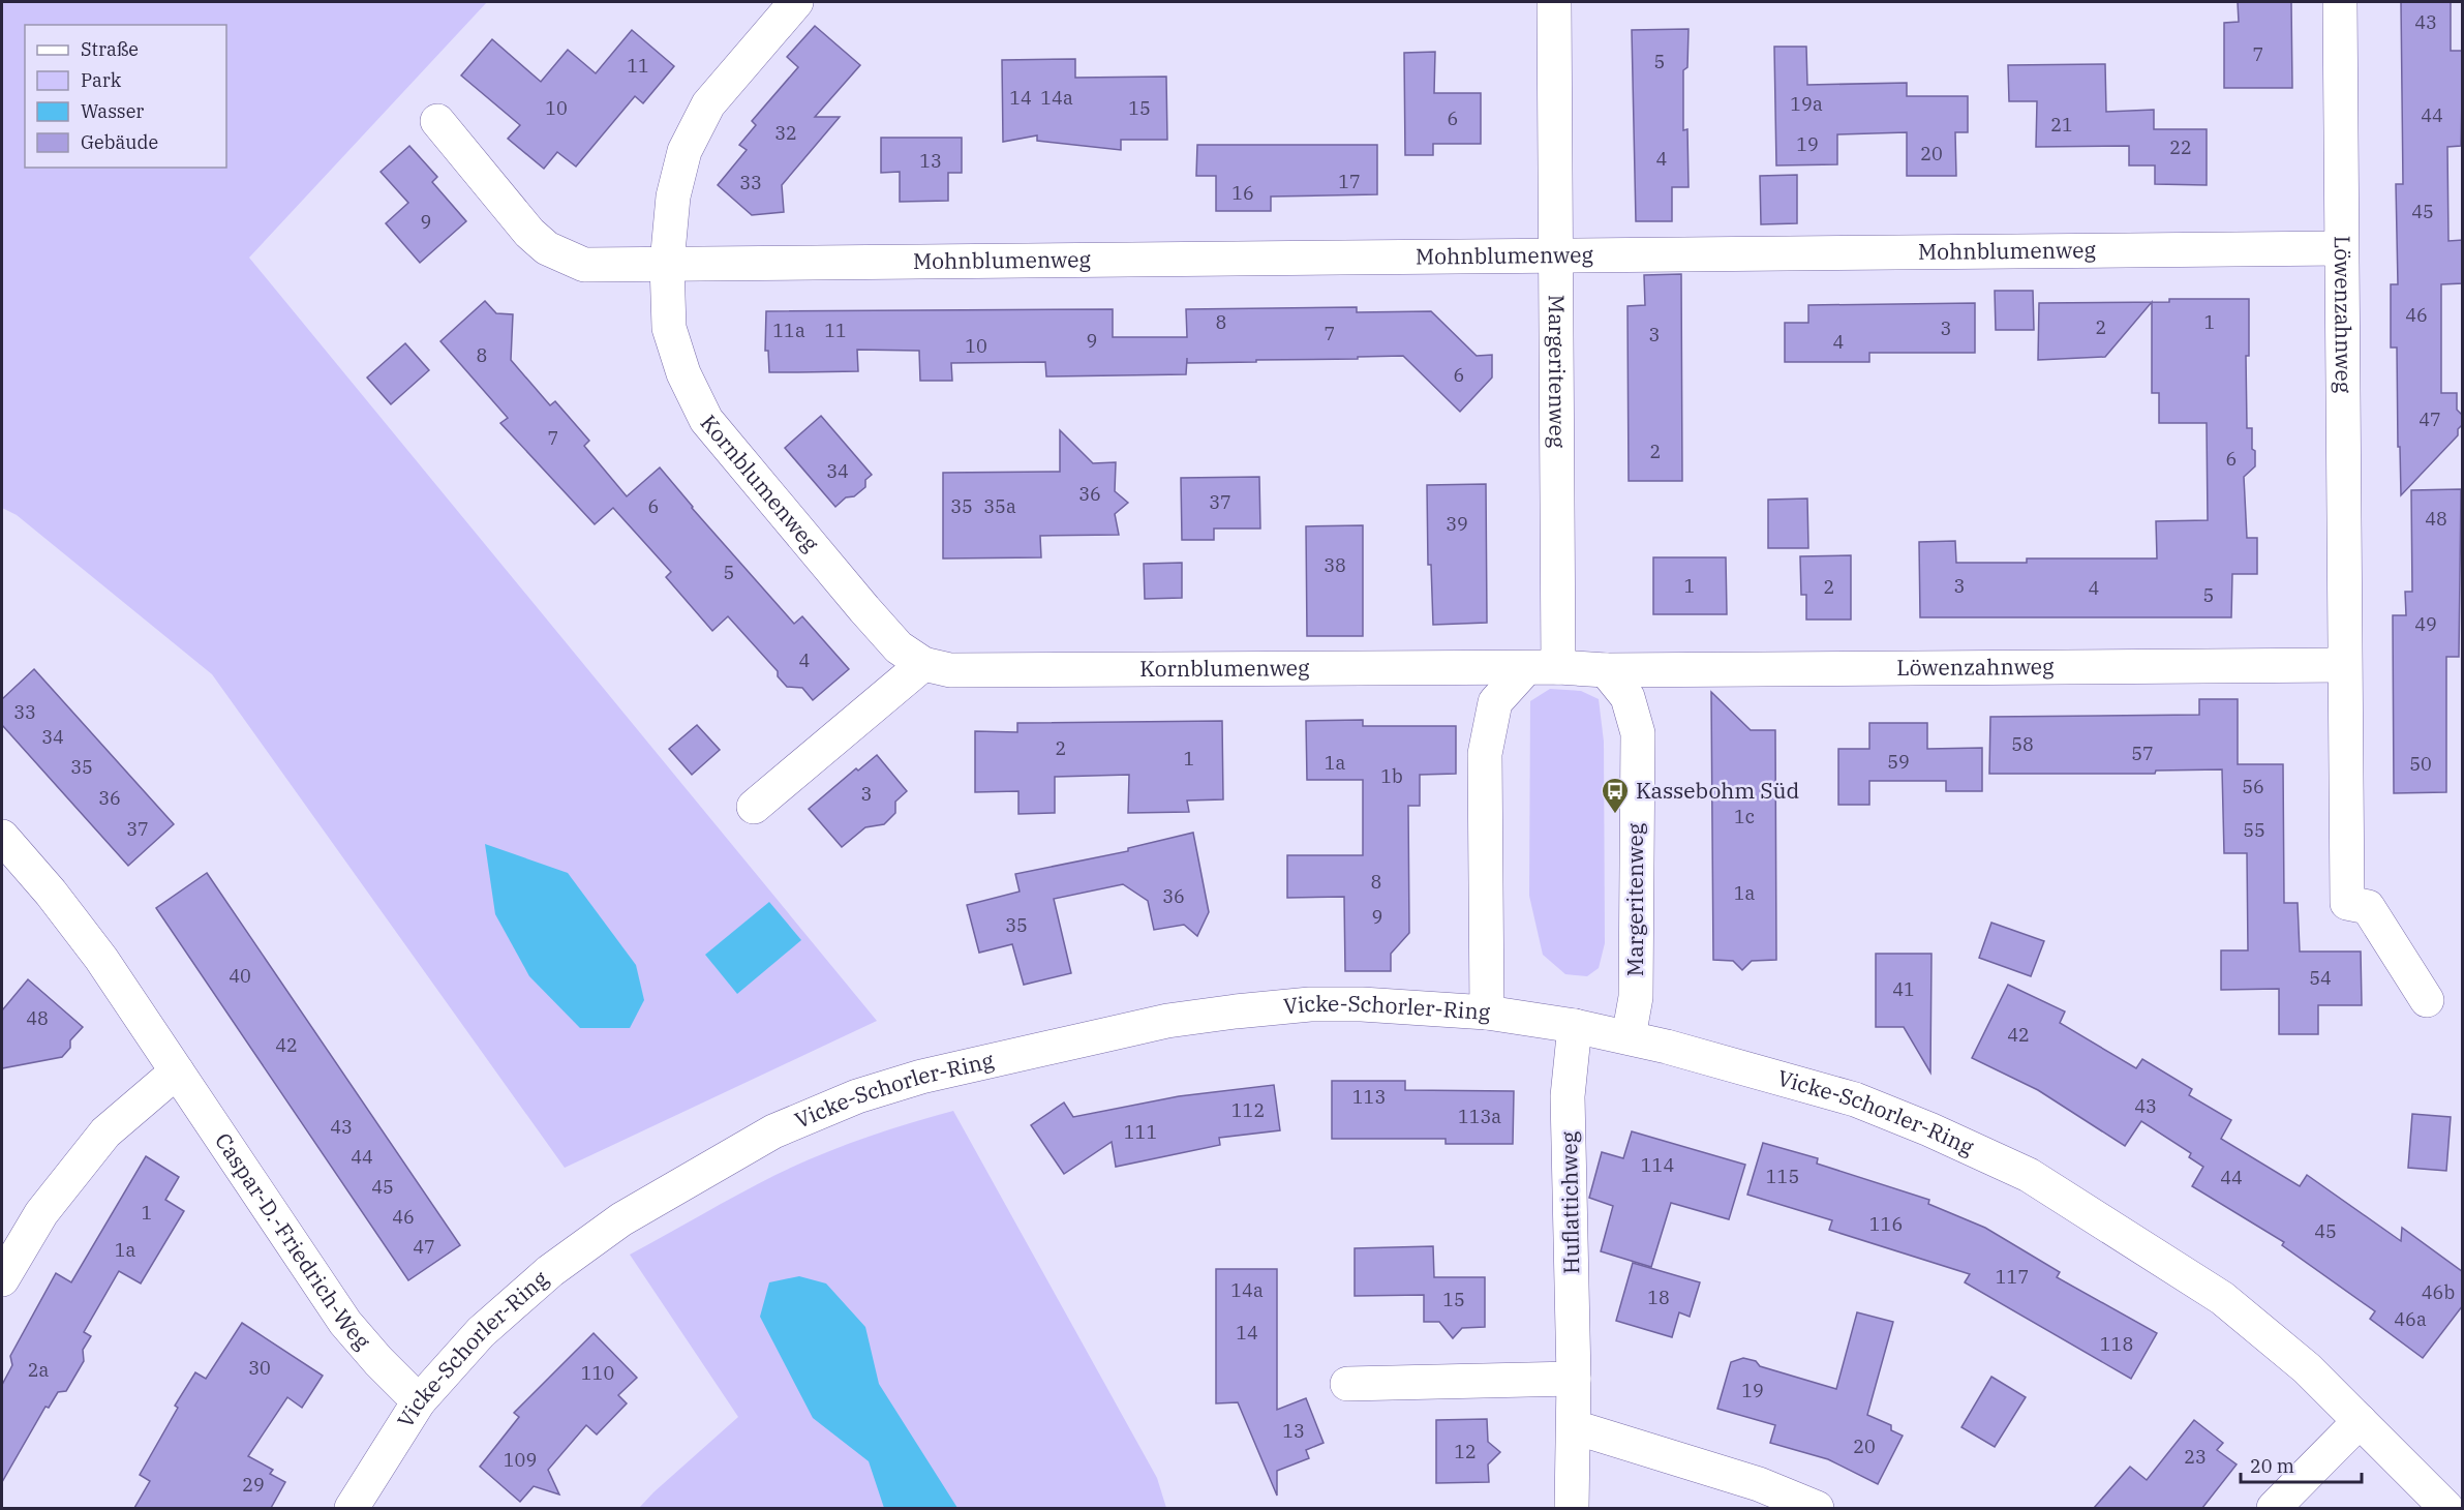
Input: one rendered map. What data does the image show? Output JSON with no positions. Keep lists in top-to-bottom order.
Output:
{
  "streets": {
    "street": [
      "Mohnblumenweg",
      "Löwenzahnweg",
      "Margeritenweg",
      "Kornblumenweg",
      "Vicke-Schorler-Ring",
      "Huflattichweg",
      "Caspar-D.-Friedrich-Weg"
    ]
  },
  "crossings": [
    ["Mohnblumenweg", "Löwenzahnweg"],
    ["Mohnblumenweg", "Margeritenweg"],
    ["Mohnblumenweg", "Kornblumenweg"],
    ["Löwenzahnweg", "Margeritenweg"],
    ["Margeritenweg", "Kornblumenweg"],
    ["Margeritenweg", "Vicke-Schorler-Ring"],
    ["Vicke-Schorler-Ring", "Huflattichweg"],
    ["Vicke-Schorler-Ring", "Caspar-D.-Friedrich-Weg"]
  ],
  "places": {
    "bus stop": ["Kassebohm Süd"]
  },
  "house_numbers": [
    "43",
    "7",
    "5",
    "11",
    "14",
    "14a",
    "19a",
    "10",
    "15",
    "44",
    "6",
    "21",
    "32",
    "19",
    "22",
    "20",
    "4",
    "13",
    "17",
    "33",
    "16",
    "45",
    "9",
    "46",
    "8",
    "1",
    "2",
    "3",
    "11a",
    "11",
    "7",
    "3",
    "9",
    "4",
    "10",
    "8",
    "6",
    "47",
    "7",
    "2",
    "6",
    "34",
    "36",
    "37",
    "6",
    "35",
    "35a",
    "48",
    "39",
    "38",
    "5",
    "1",
    "3",
    "2",
    "4",
    "5",
    "49",
    "4",
    "33",
    "34",
    "58",
    "2",
    "57",
    "1",
    "59",
    "1a",
    "50",
    "35",
    "1b",
    "56",
    "3",
    "36",
    "1c",
    "37",
    "55",
    "8",
    "1a",
    "36",
    "9",
    "35",
    "40",
    "54",
    "41",
    "48",
    "42",
    "42",
    "113",
    "43",
    "112",
    "113a",
    "43",
    "111",
    "44",
    "114",
    "115",
    "44",
    "45",
    "1",
    "46",
    "116",
    "45",
    "47",
    "1a",
    "117",
    "14a",
    "46b",
    "18",
    "15",
    "46a",
    "14",
    "118",
    "30",
    "2a",
    "110",
    "19",
    "13",
    "20",
    "12",
    "23",
    "109",
    "29"
  ],
  "legend": [
    "Straße",
    "Park",
    "Wasser",
    "Gebäude"
  ],
  "scale_bar": "20 m"
}
